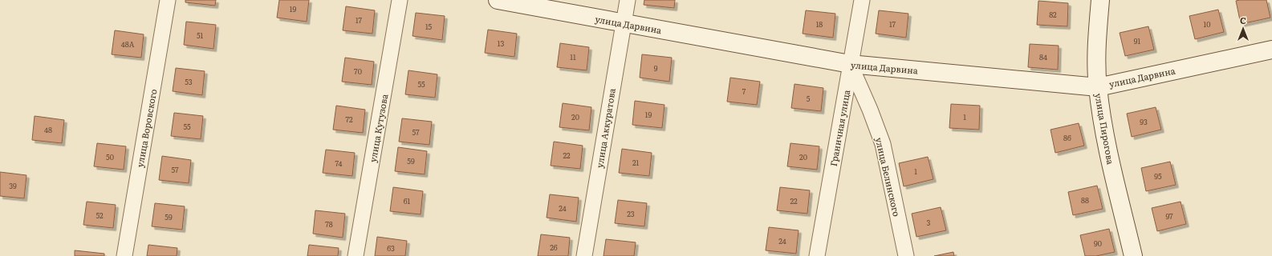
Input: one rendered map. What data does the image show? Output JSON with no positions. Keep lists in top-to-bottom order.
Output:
{
  "streets": {
    "street": [
      "улица Дарвина",
      "улица Воровского",
      "улица Кутузова",
      "улица Аккуратова",
      "Граничная улица",
      "улица Пирогова",
      "улица Белинского"
    ]
  },
  "crossings": [
    ["улица Дарвина", "улица Аккуратова"],
    ["улица Дарвина", "Граничная улица"],
    ["улица Дарвина", "улица Пирогова"],
    ["улица Дарвина", "улица Белинского"],
    ["Граничная улица", "улица Белинского"]
  ],
  "house_numbers": [
    "19",
    "82",
    "17",
    "18",
    "17",
    "10",
    "15",
    "51",
    "91",
    "13",
    "48А",
    "11",
    "84",
    "9",
    "70",
    "53",
    "55",
    "7",
    "5",
    "19",
    "20",
    "1",
    "72",
    "93",
    "55",
    "48",
    "57",
    "86",
    "22",
    "50",
    "20",
    "59",
    "21",
    "74",
    "57",
    "1",
    "95",
    "39",
    "88",
    "61",
    "22",
    "24",
    "23",
    "52",
    "97",
    "59",
    "3",
    "78",
    "24",
    "90",
    "26",
    "63"
  ],
  "north": "top"
}
